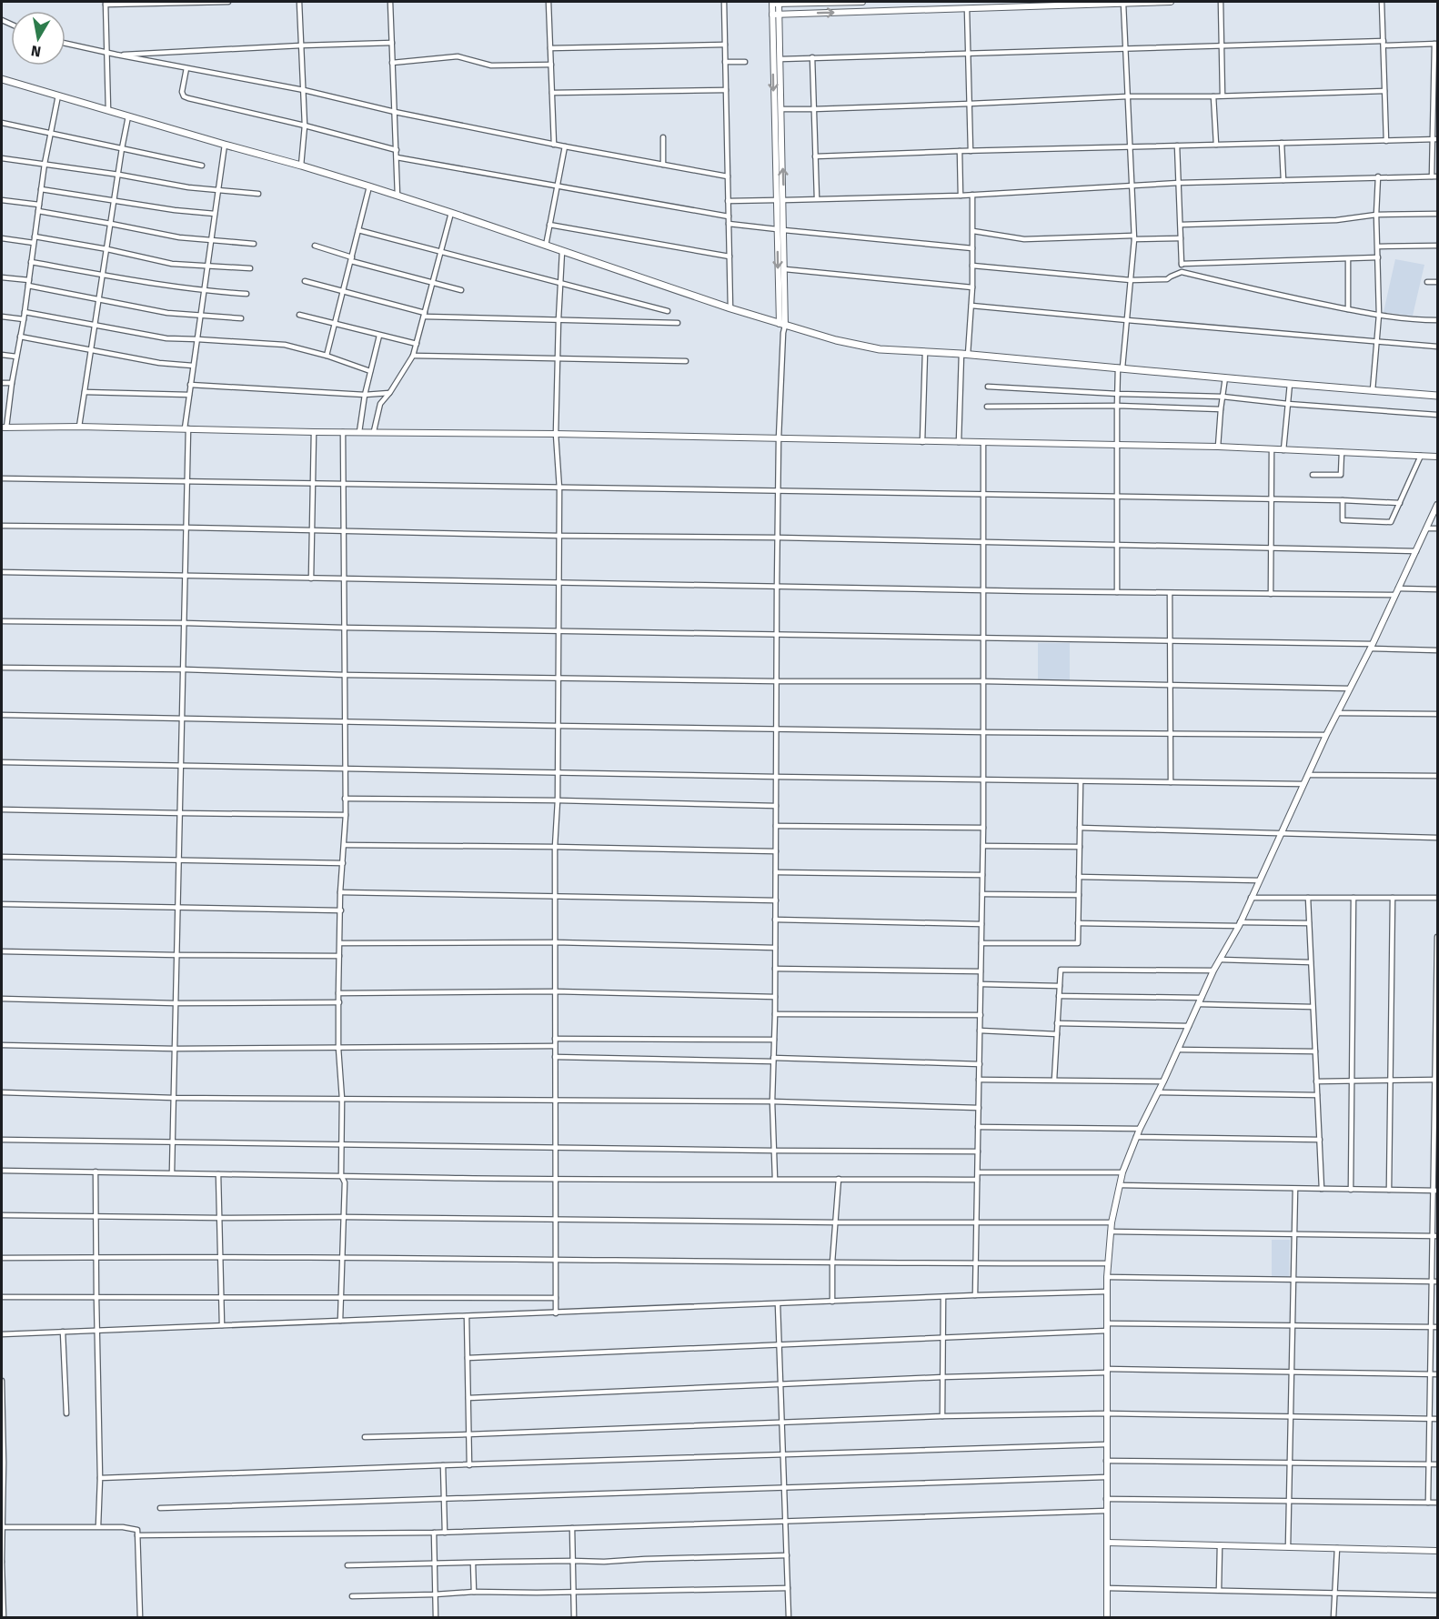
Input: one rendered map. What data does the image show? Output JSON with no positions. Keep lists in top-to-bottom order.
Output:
{
  "north": "bottom"
}
